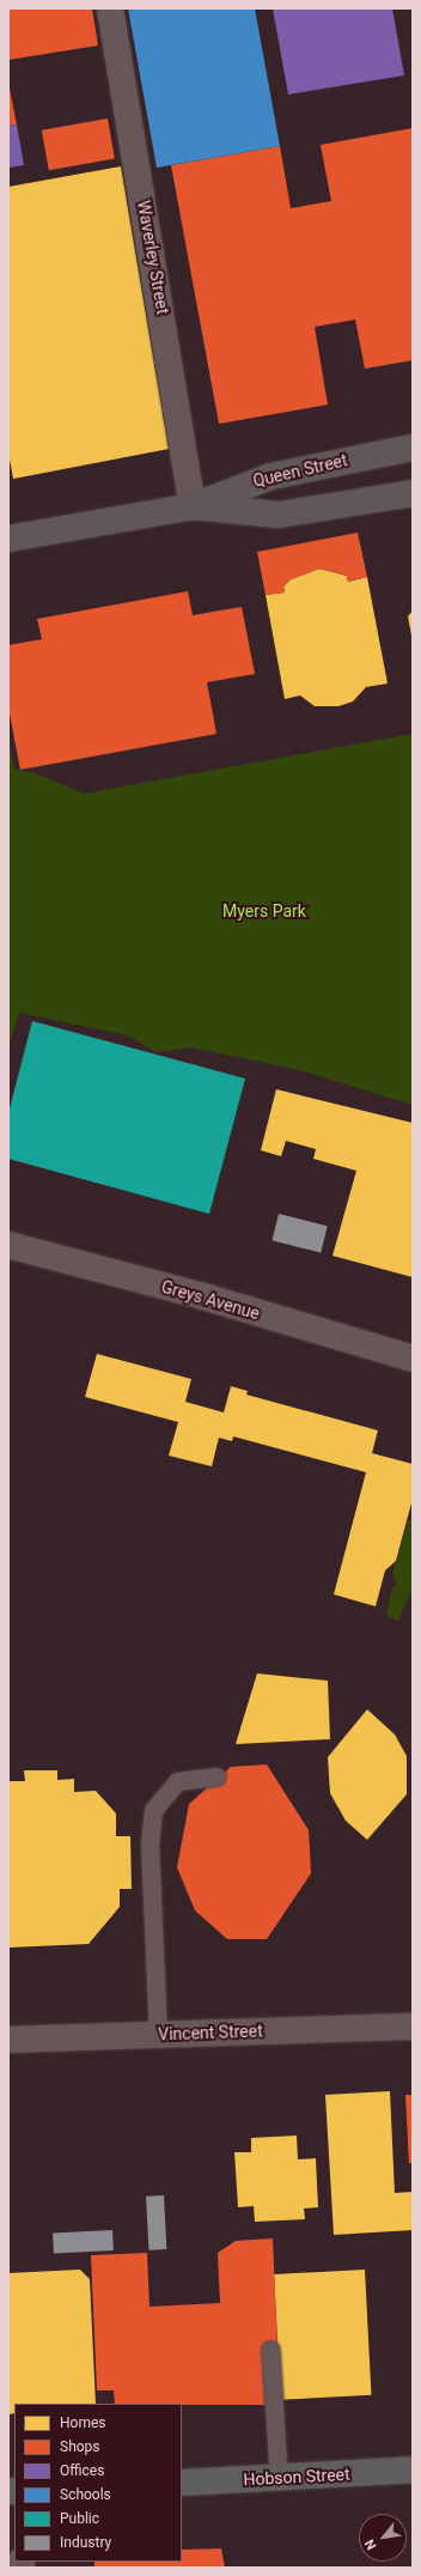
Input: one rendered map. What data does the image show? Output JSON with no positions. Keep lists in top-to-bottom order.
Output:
{
  "streets": {
    "main road": ["Queen Street", "Hobson Street"],
    "street": ["Waverley Street", "Greys Avenue", "Vincent Street"]
  },
  "crossings": [
    ["Waverley Street", "Queen Street"]
  ],
  "parks": ["Myers Park"],
  "legend": [
    "Homes",
    "Shops",
    "Offices",
    "Schools",
    "Public",
    "Industry"
  ],
  "north": "bottom left"
}
